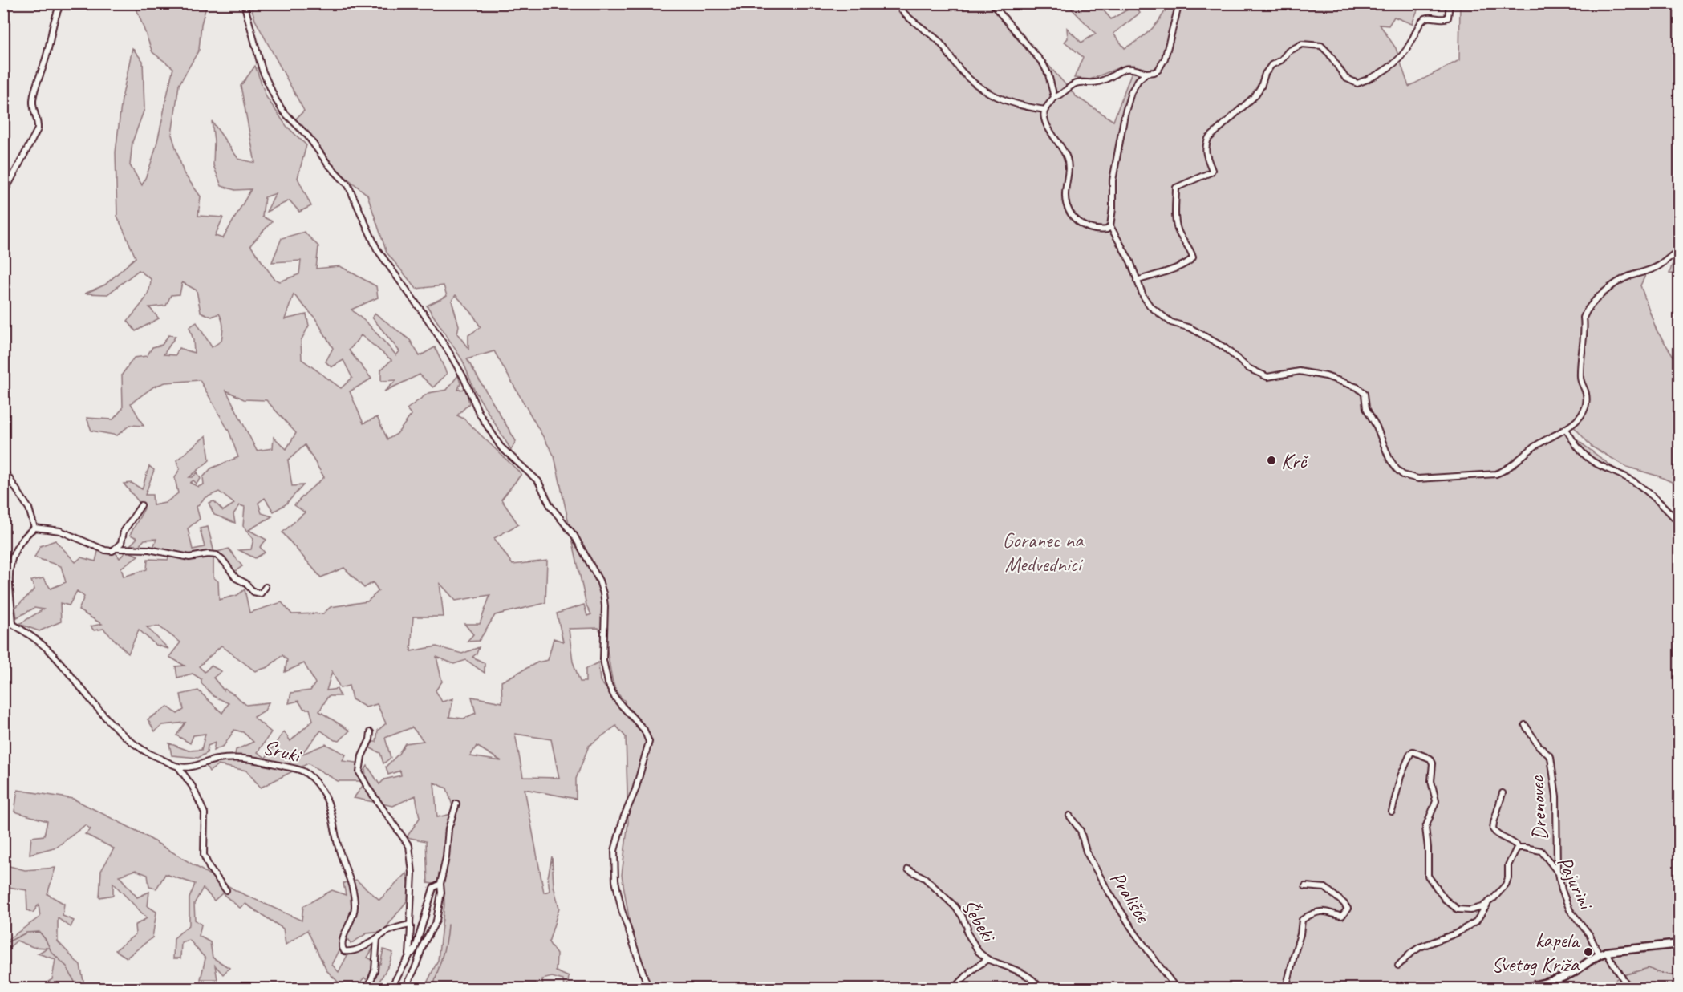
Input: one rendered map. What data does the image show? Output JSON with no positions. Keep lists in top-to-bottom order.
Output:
{
  "streets": {
    "street": [
      "Sruki",
      "Drenovec",
      "Pajurini",
      "Prališće",
      "Šebeki"
    ]
  },
  "crossings": [
    ["Drenovec", "Pajurini"]
  ],
  "parks": ["Goranec na Medvednici"],
  "places": ["Krč", "kapela Svetog Križa"]
}
